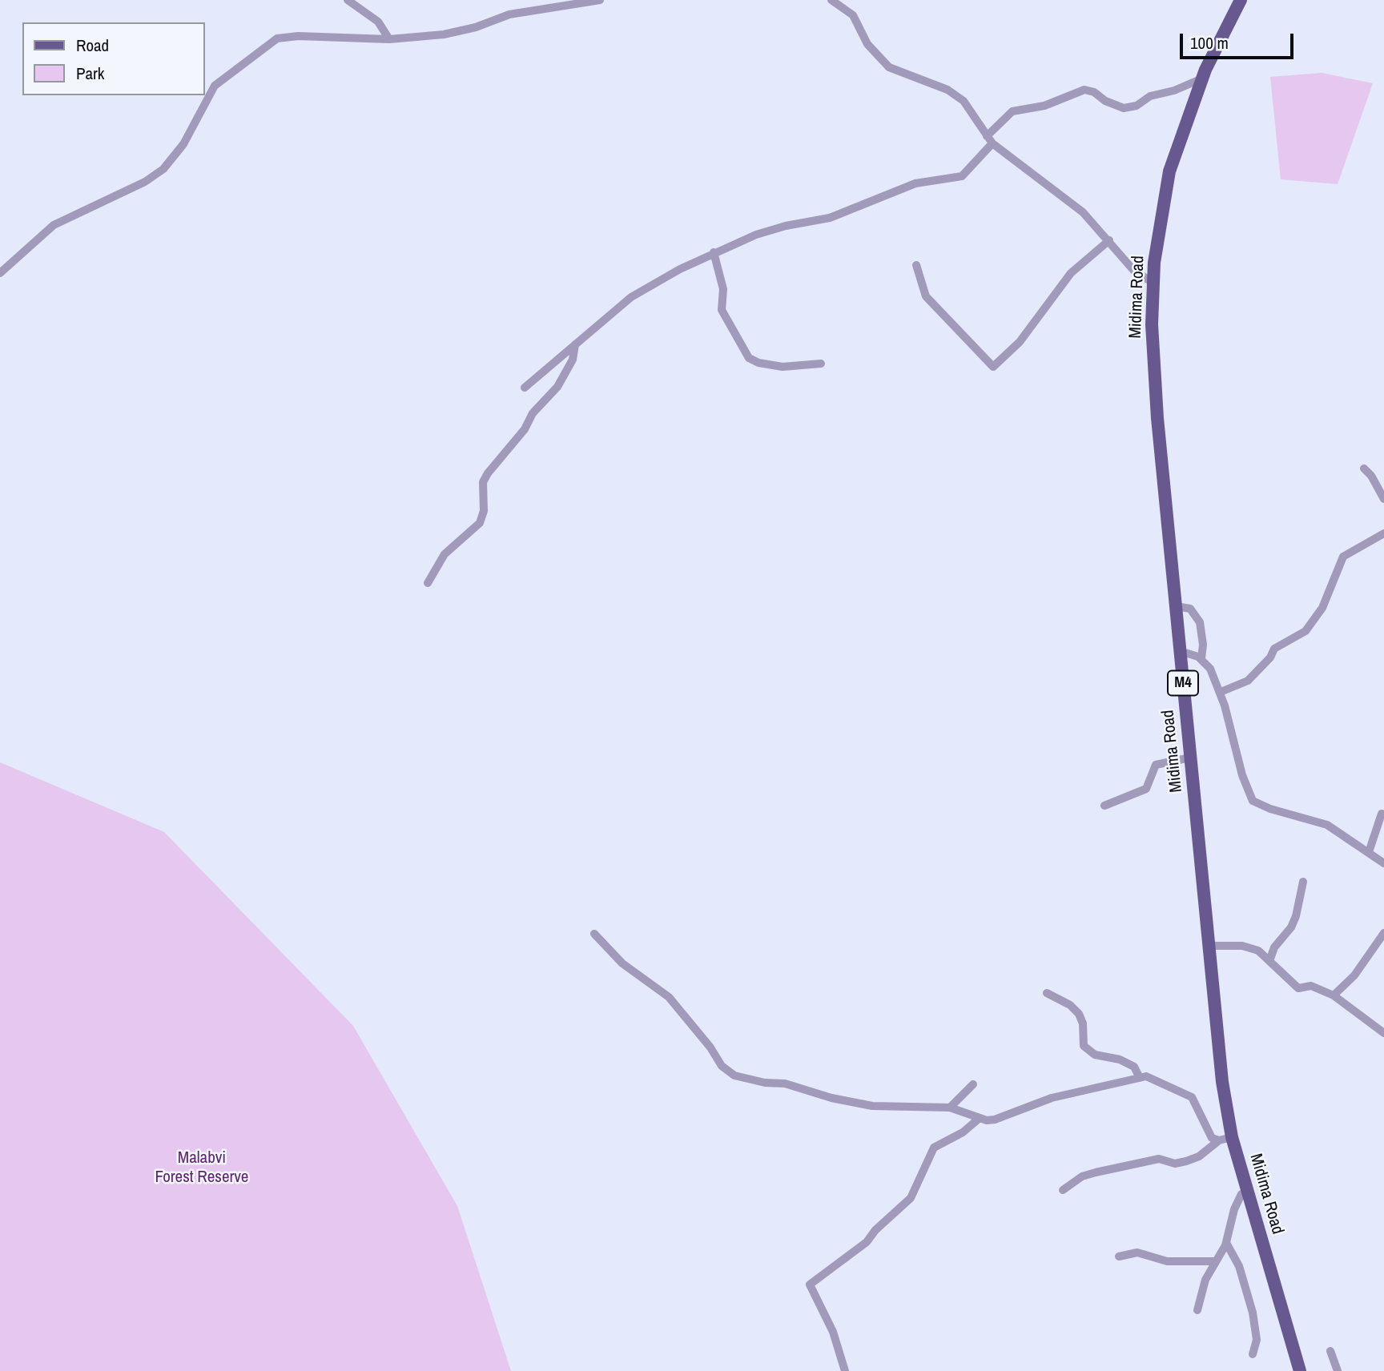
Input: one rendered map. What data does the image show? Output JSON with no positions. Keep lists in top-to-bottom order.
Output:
{
  "streets": {
    "main road": ["Midima Road", "M4"]
  },
  "parks": ["Malabvi Forest Reserve"],
  "legend": ["Road", "Park"],
  "scale_bar": "100 m"
}
